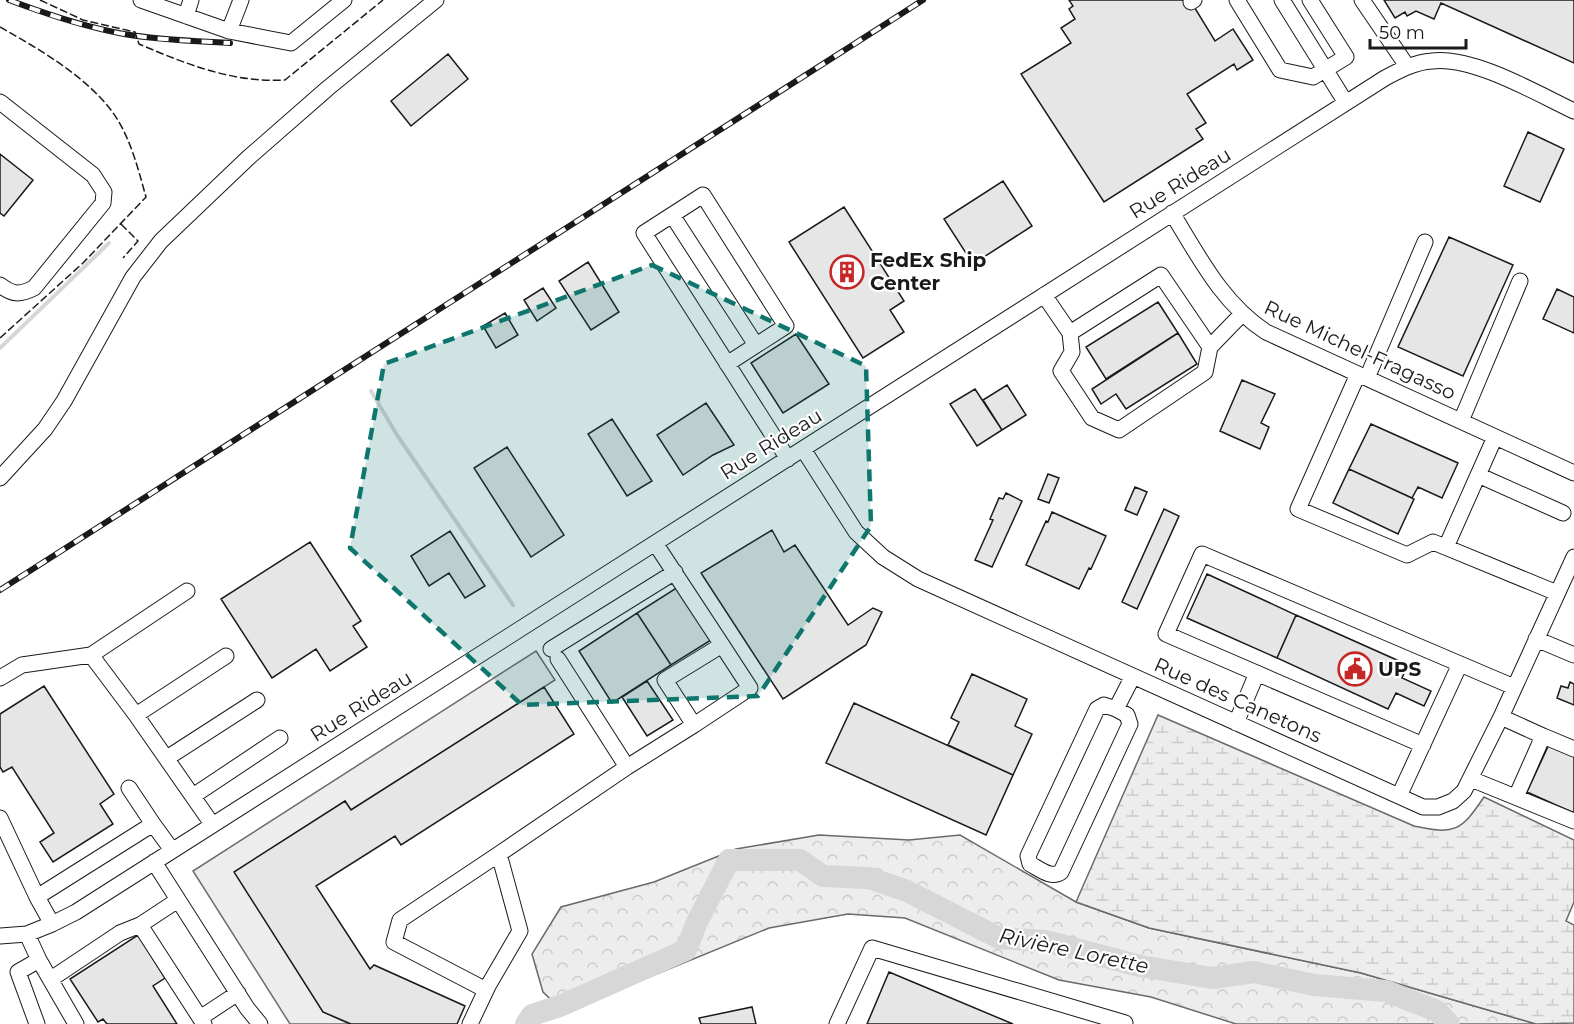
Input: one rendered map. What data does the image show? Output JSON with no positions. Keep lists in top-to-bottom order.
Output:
{
  "streets": {
    "street": ["Rue Rideau", "Rue Michel-Fragasso", "Rue des Canetons"]
  },
  "crossings": [
    ["Rue Rideau", "Rue Michel-Fragasso"],
    ["Rue Rideau", "Rue des Canetons"]
  ],
  "water": ["Rivière Lorette"],
  "places": {
    "building": ["FedEx Ship Center"],
    "public building": ["UPS"]
  },
  "scale_bar": "50 m"
}
